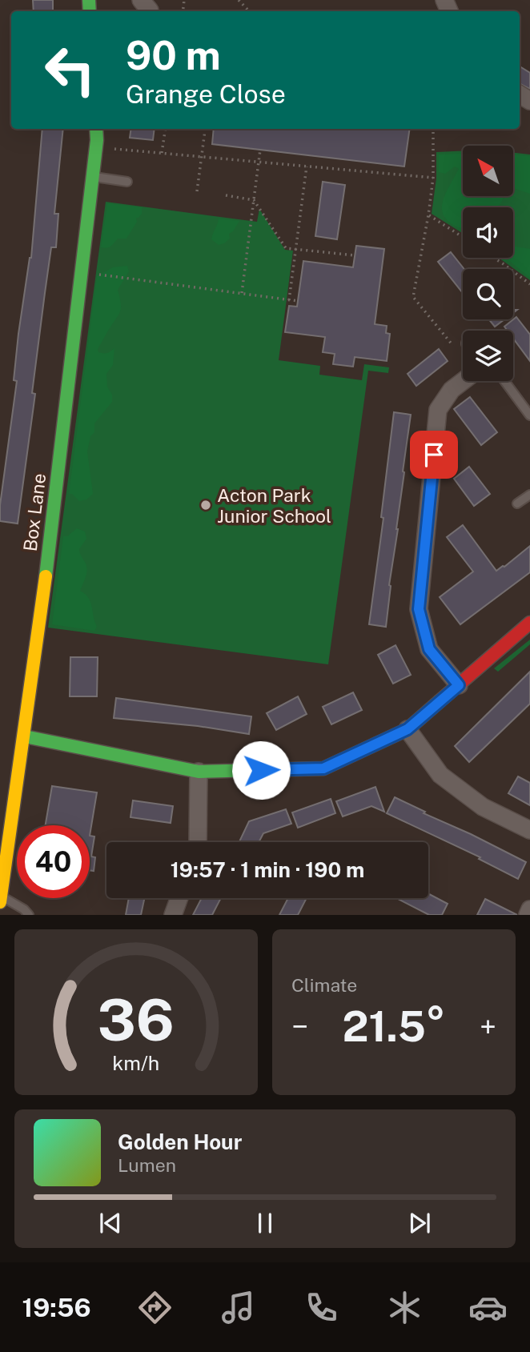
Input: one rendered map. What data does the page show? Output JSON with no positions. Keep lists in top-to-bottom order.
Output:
{
  "streets": {
    "street": ["Box Lane"]
  },
  "places": ["Acton Park Junior School"],
  "north": "top left",
  "page": {
    "turn": ["90 m", "Grange Close"],
    "limit": "40",
    "trip": "19:57 · 1 min · 190 m",
    "tile": "Climate",
    "heat": ["−", "21.5°", "+"],
    "song": ["Golden Hour", "Lumen"],
    "tabs": "19:56",
    "gauge": ["36", "km/h"]
  }
}
